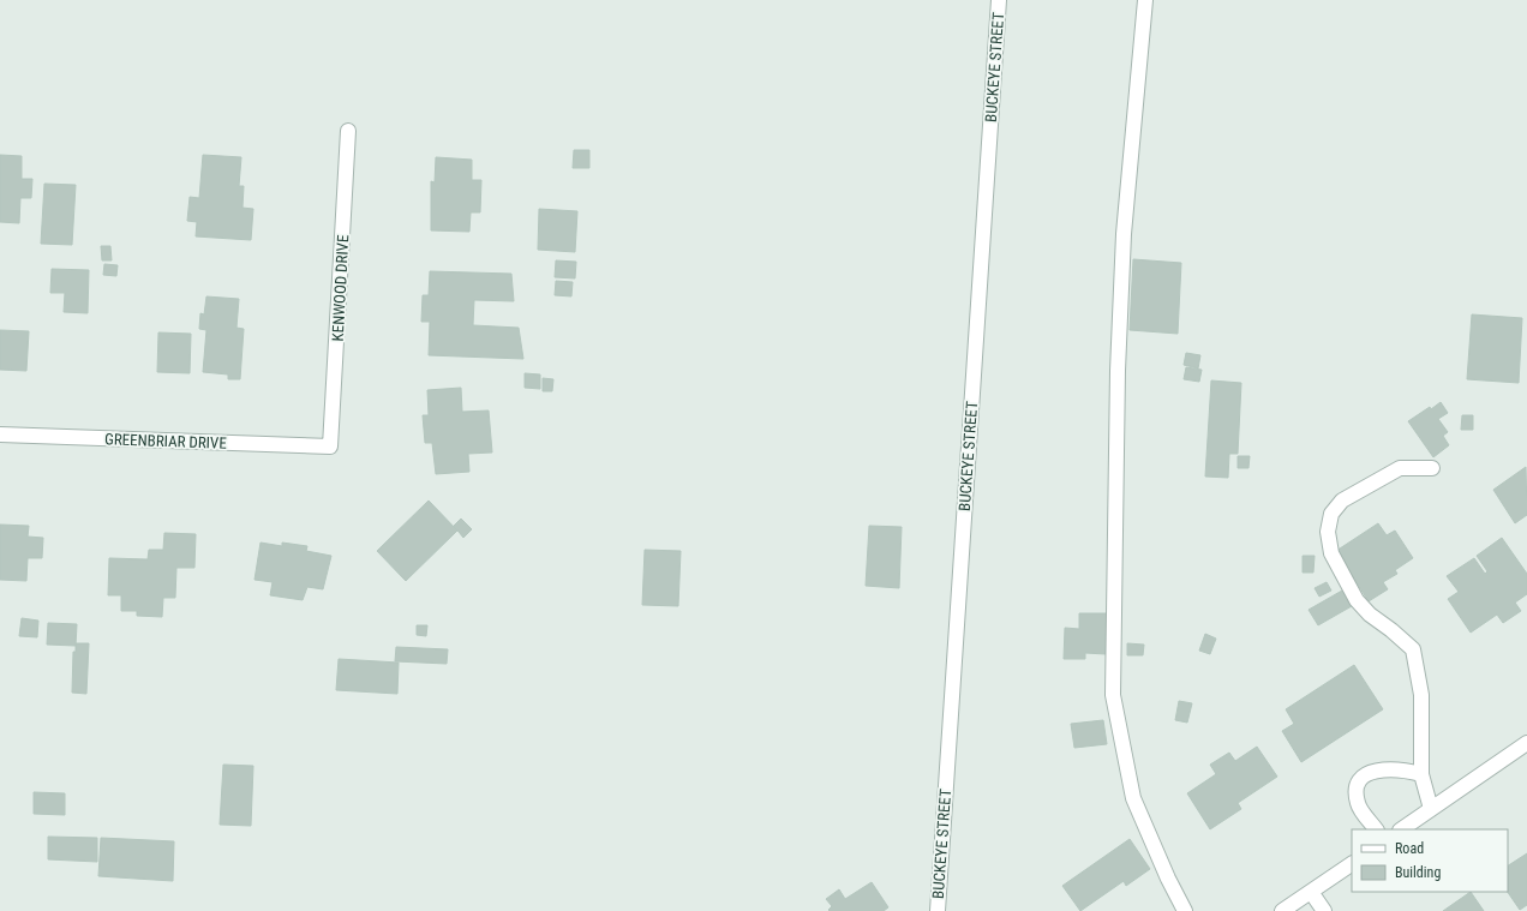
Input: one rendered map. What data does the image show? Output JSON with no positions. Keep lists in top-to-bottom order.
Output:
{
  "streets": {
    "street": ["BUCKEYE STREET", "KENWOOD DRIVE", "GREENBRIAR DRIVE"]
  },
  "crossings": [
    ["KENWOOD DRIVE", "GREENBRIAR DRIVE"]
  ],
  "legend": ["Road", "Building"]
}
